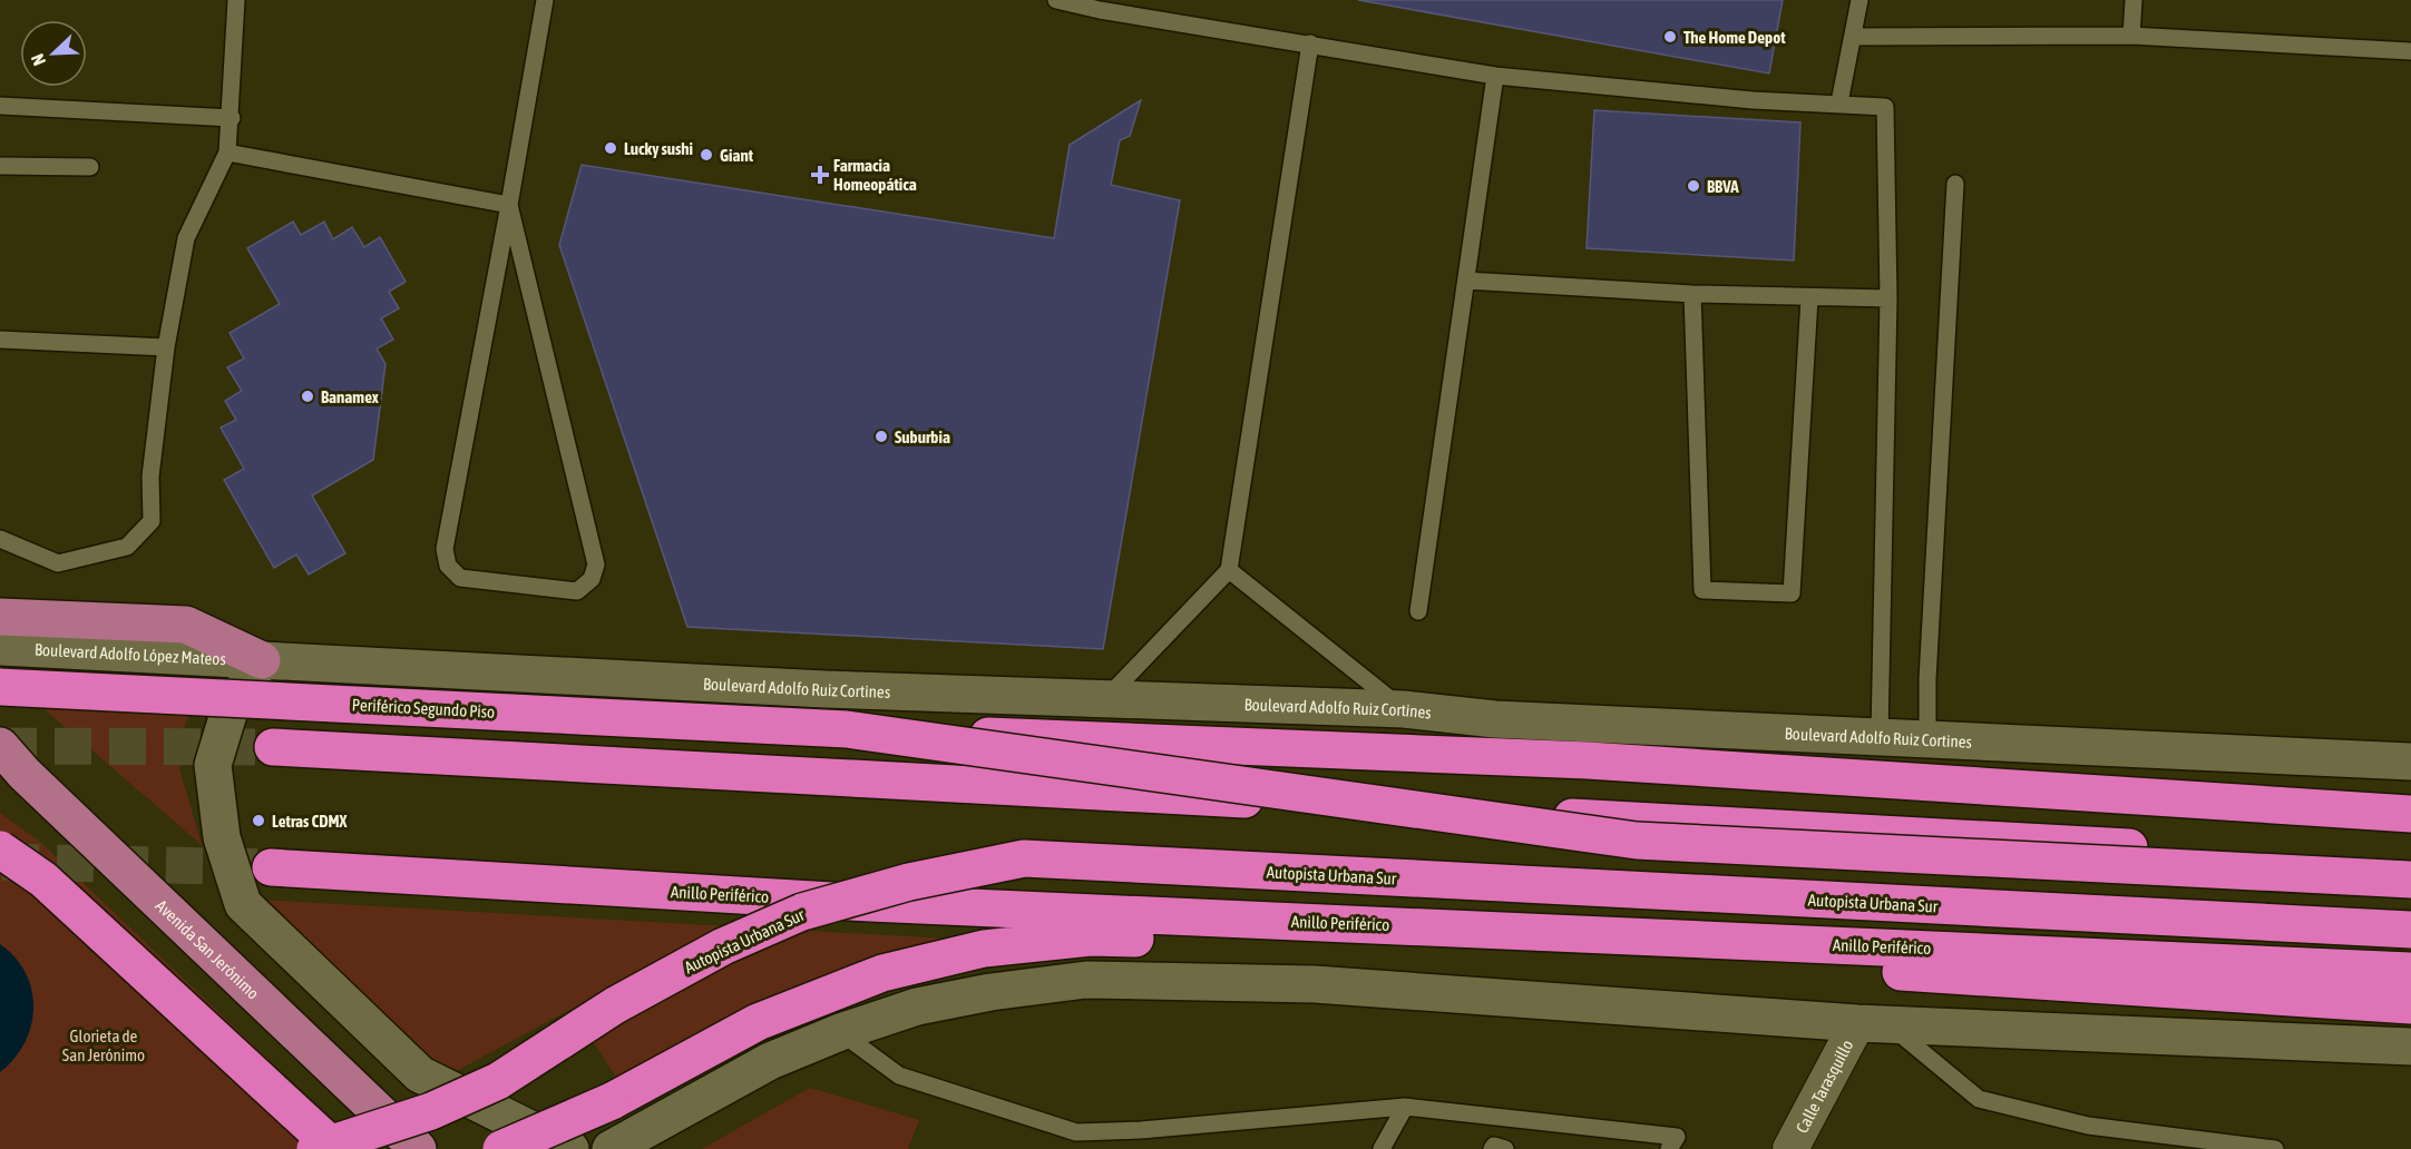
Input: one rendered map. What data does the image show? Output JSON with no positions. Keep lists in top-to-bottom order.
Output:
{
  "streets": {
    "highway": ["Periférico Segundo Piso", "Autopista Urbana Sur", "Anillo Periférico"],
    "main road": ["Boulevard Adolfo López Mateos", "Boulevard Adolfo Ruiz Cortines", "Avenida San Jerónimo"],
    "street": ["Calle Tarasquillo"]
  },
  "crossings": [
    ["Boulevard Adolfo López Mateos", "Boulevard Adolfo Ruiz Cortines"]
  ],
  "parks": ["Glorieta de San Jerónimo"],
  "places": {
    "other": [
      "The Home Depot",
      "Lucky sushi",
      "Giant",
      "BBVA",
      "Banamex",
      "Suburbia",
      "Letras CDMX"
    ],
    "health": ["Farmacia Homeopática"]
  },
  "north": "bottom left"
}
